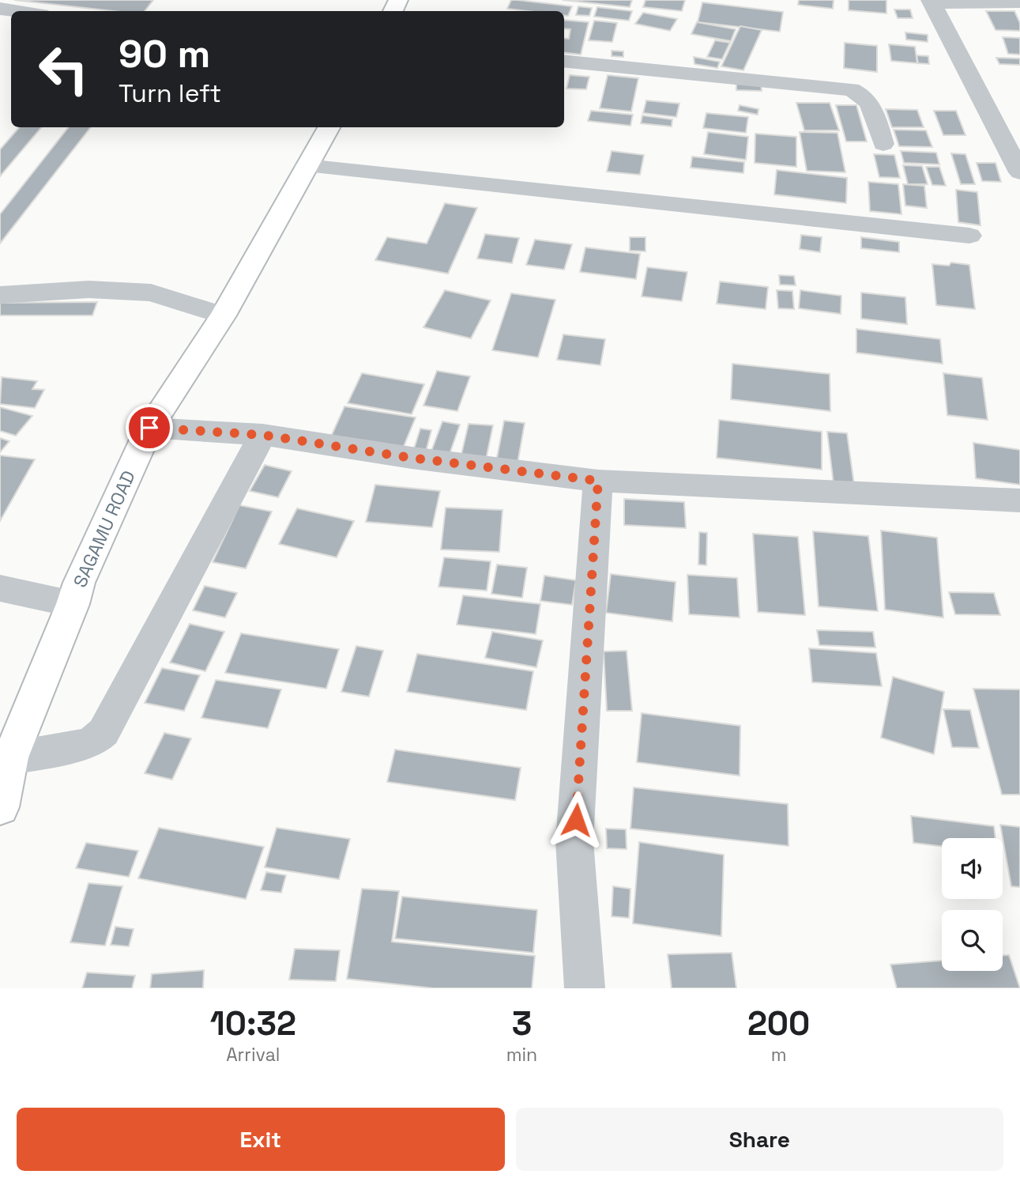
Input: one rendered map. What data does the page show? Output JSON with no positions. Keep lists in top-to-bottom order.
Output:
{
  "streets": {
    "highway": ["SAGAMU ROAD"]
  },
  "page": {
    "turn": ["90 m", "Turn left"],
    "eta": [
      "10:32",
      "Arrival",
      "3",
      "min",
      "200",
      "m"
    ],
    "buttons": ["Exit", "Share"]
  }
}
